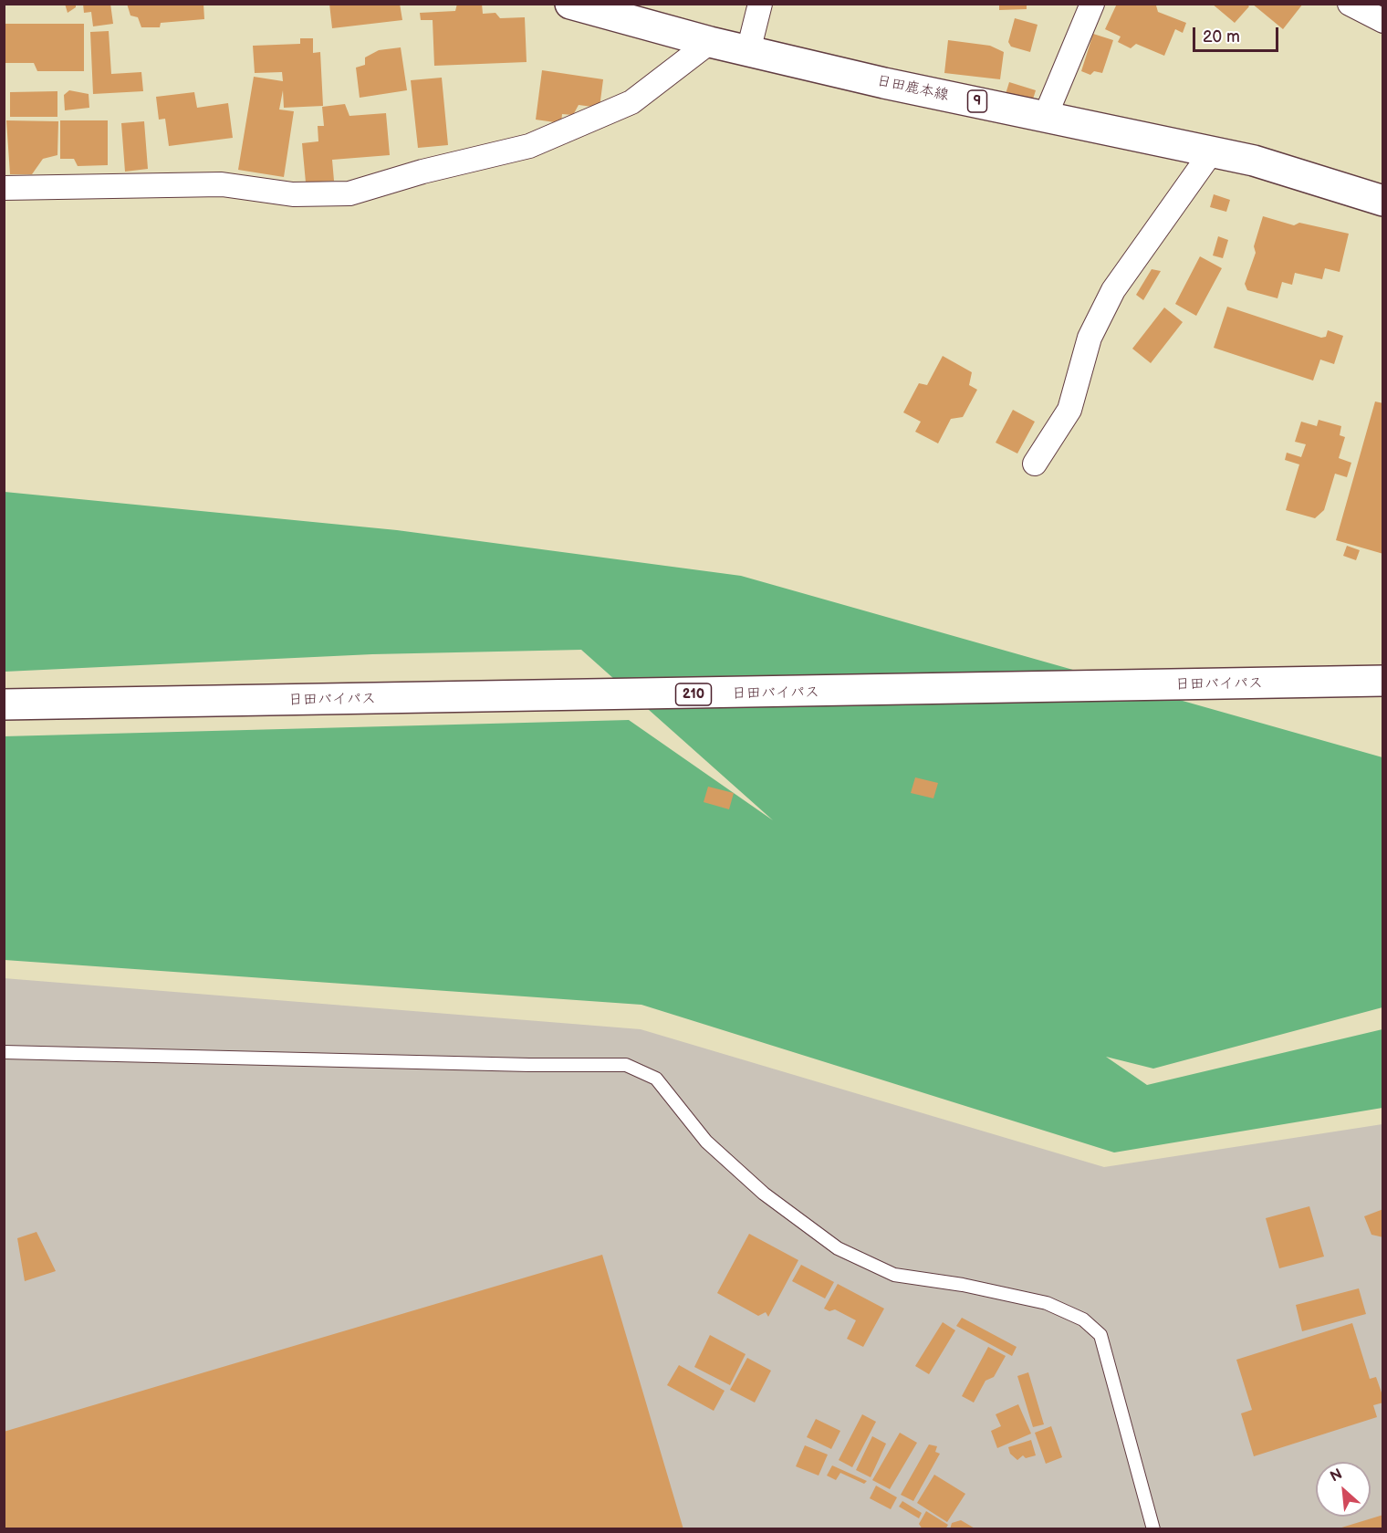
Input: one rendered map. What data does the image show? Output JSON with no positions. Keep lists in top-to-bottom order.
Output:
{
  "streets": {
    "main road": [
      "日田鹿本線",
      "9",
      "日田バイパス",
      "210"
    ]
  },
  "scale_bar": "20 m",
  "north": "top left"
}
